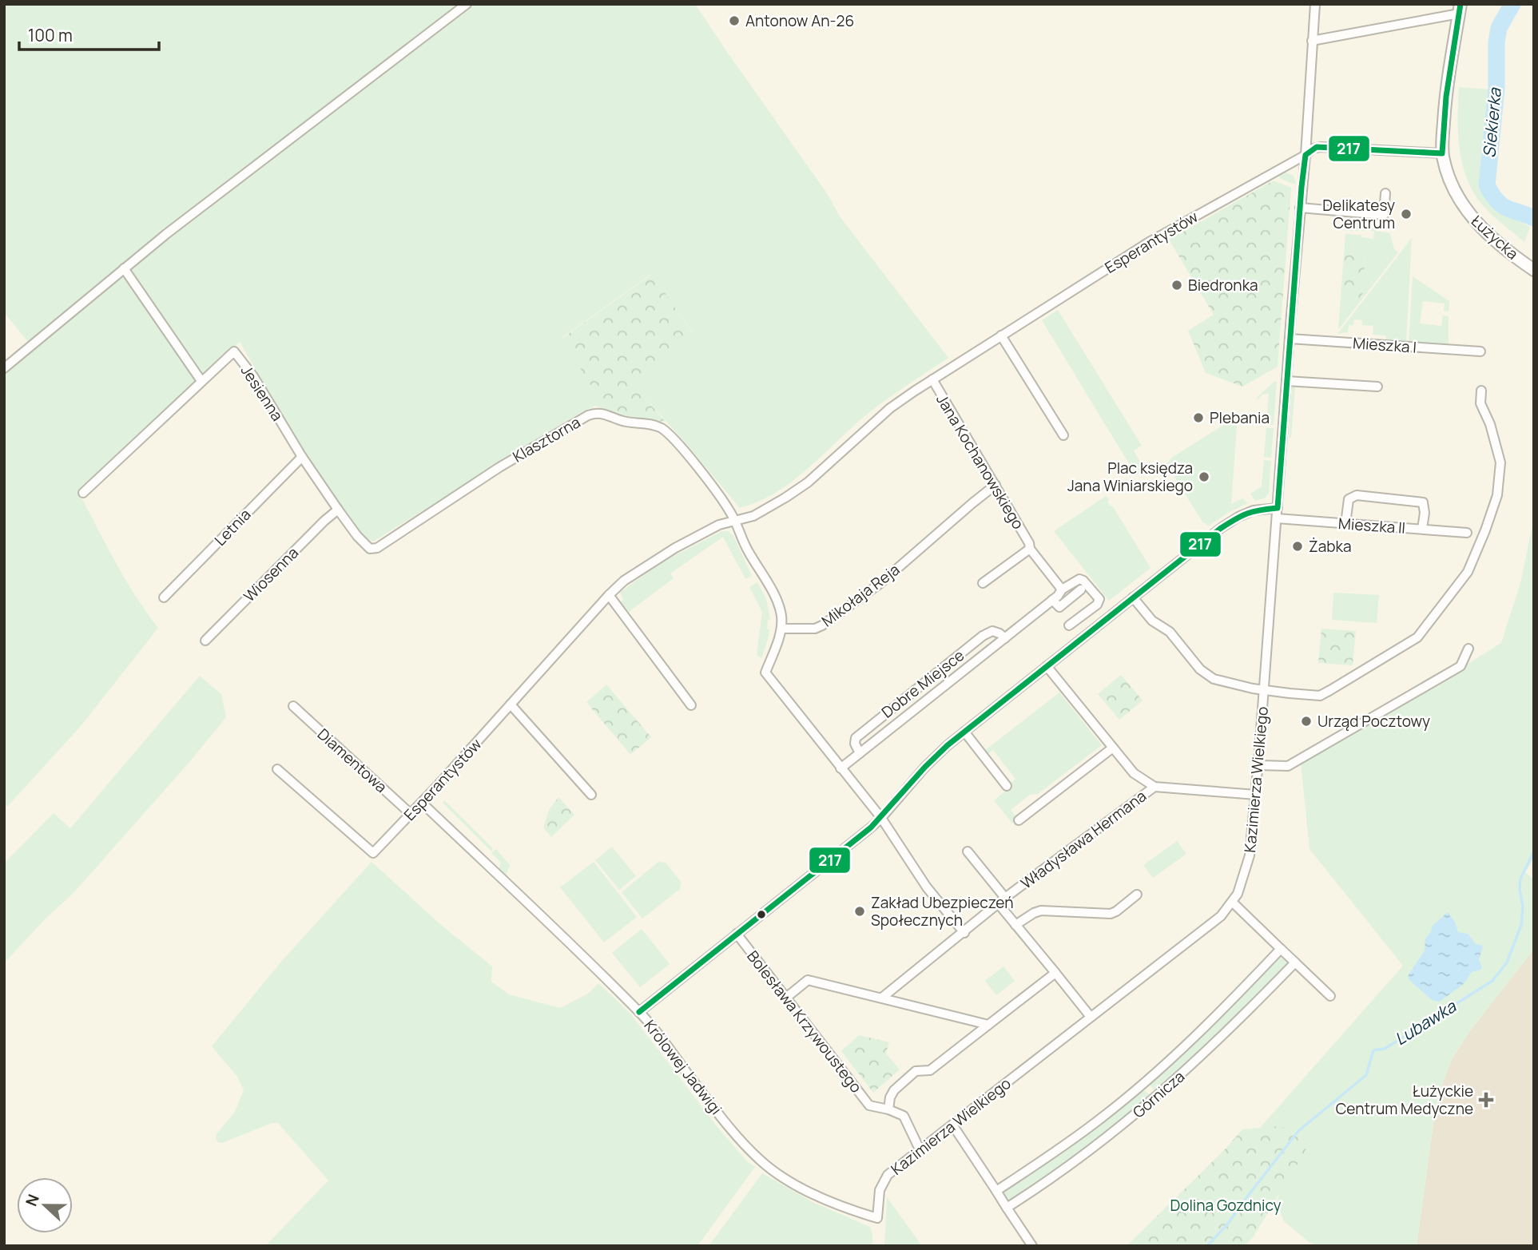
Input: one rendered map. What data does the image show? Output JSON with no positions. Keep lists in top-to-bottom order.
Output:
{
  "streets": {
    "street": [
      "Łużycka",
      "Esperantystów",
      "Mieszka I",
      "Jesienna",
      "Klasztorna",
      "Jana Kochanowskiego",
      "Mieszka II",
      "Letnia",
      "Wiosenna",
      "Mikołaja Reja",
      "Dobre Miejsce",
      "Diamentowa",
      "Kazimierza Wielkiego",
      "Władysława Hermana",
      "Bolesława Krzywoustego",
      "Królowej Jadwigi",
      "Górnicza"
    ]
  },
  "crossings": [
    ["Łużycka", "Esperantystów"],
    ["Esperantystów", "Klasztorna"],
    ["Esperantystów", "Jana Kochanowskiego"],
    ["Esperantystów", "Diamentowa"],
    ["Esperantystów", "Kazimierza Wielkiego"],
    ["Esperantystów", "Królowej Jadwigi"],
    ["Mieszka I", "Kazimierza Wielkiego"],
    ["Jesienna", "Klasztorna"],
    ["Jesienna", "Letnia"],
    ["Jesienna", "Wiosenna"],
    ["Jana Kochanowskiego", "Mikołaja Reja"],
    ["Mieszka II", "Kazimierza Wielkiego"],
    ["Kazimierza Wielkiego", "Bolesława Krzywoustego"],
    ["Kazimierza Wielkiego", "Królowej Jadwigi"]
  ],
  "water": ["Siekierka", "Lubawka"],
  "parks": ["Dolina Gozdnicy"],
  "places": {
    "other": [
      "Antonow An-26",
      "Delikatesy Centrum",
      "Biedronka",
      "Plebania",
      "Plac księdza Jana Winiarskiego",
      "Żabka",
      "Urząd Pocztowy",
      "Zakład Ubezpieczeń Społecznych"
    ],
    "health": ["Łużyckie Centrum Medyczne"]
  },
  "lines": ["transit line 217"],
  "scale_bar": "100 m",
  "north": "left"
}
